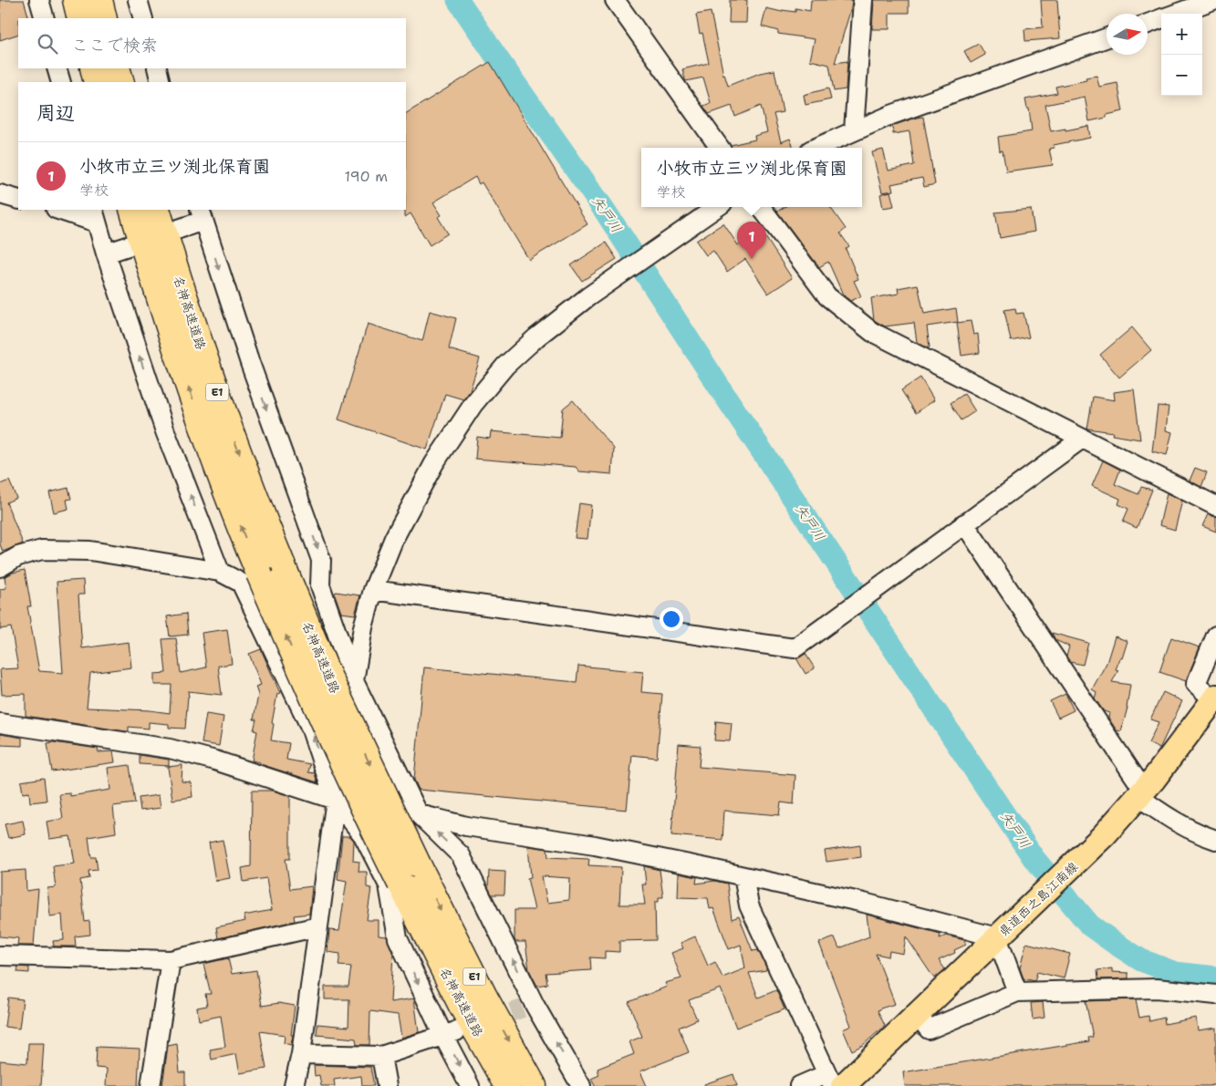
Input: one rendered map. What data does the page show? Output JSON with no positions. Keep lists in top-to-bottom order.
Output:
{
  "streets": {
    "highway": ["名神高速道路", "E1"],
    "main road": ["県道西之島江南線"]
  },
  "water": ["矢戸川"],
  "north": "right",
  "page": {
    "map_buttons": ["+", "−"],
    "search": "ここで検索",
    "heading": "周辺",
    "list": [
      {
        "mark": "1",
        "name": "小牧市立三ツ渕北保育園",
        "note": "学校",
        "value": "190 m"
      }
    ],
    "popup": ["小牧市立三ツ渕北保育園", "学校"],
    "pins": "1"
  }
}
